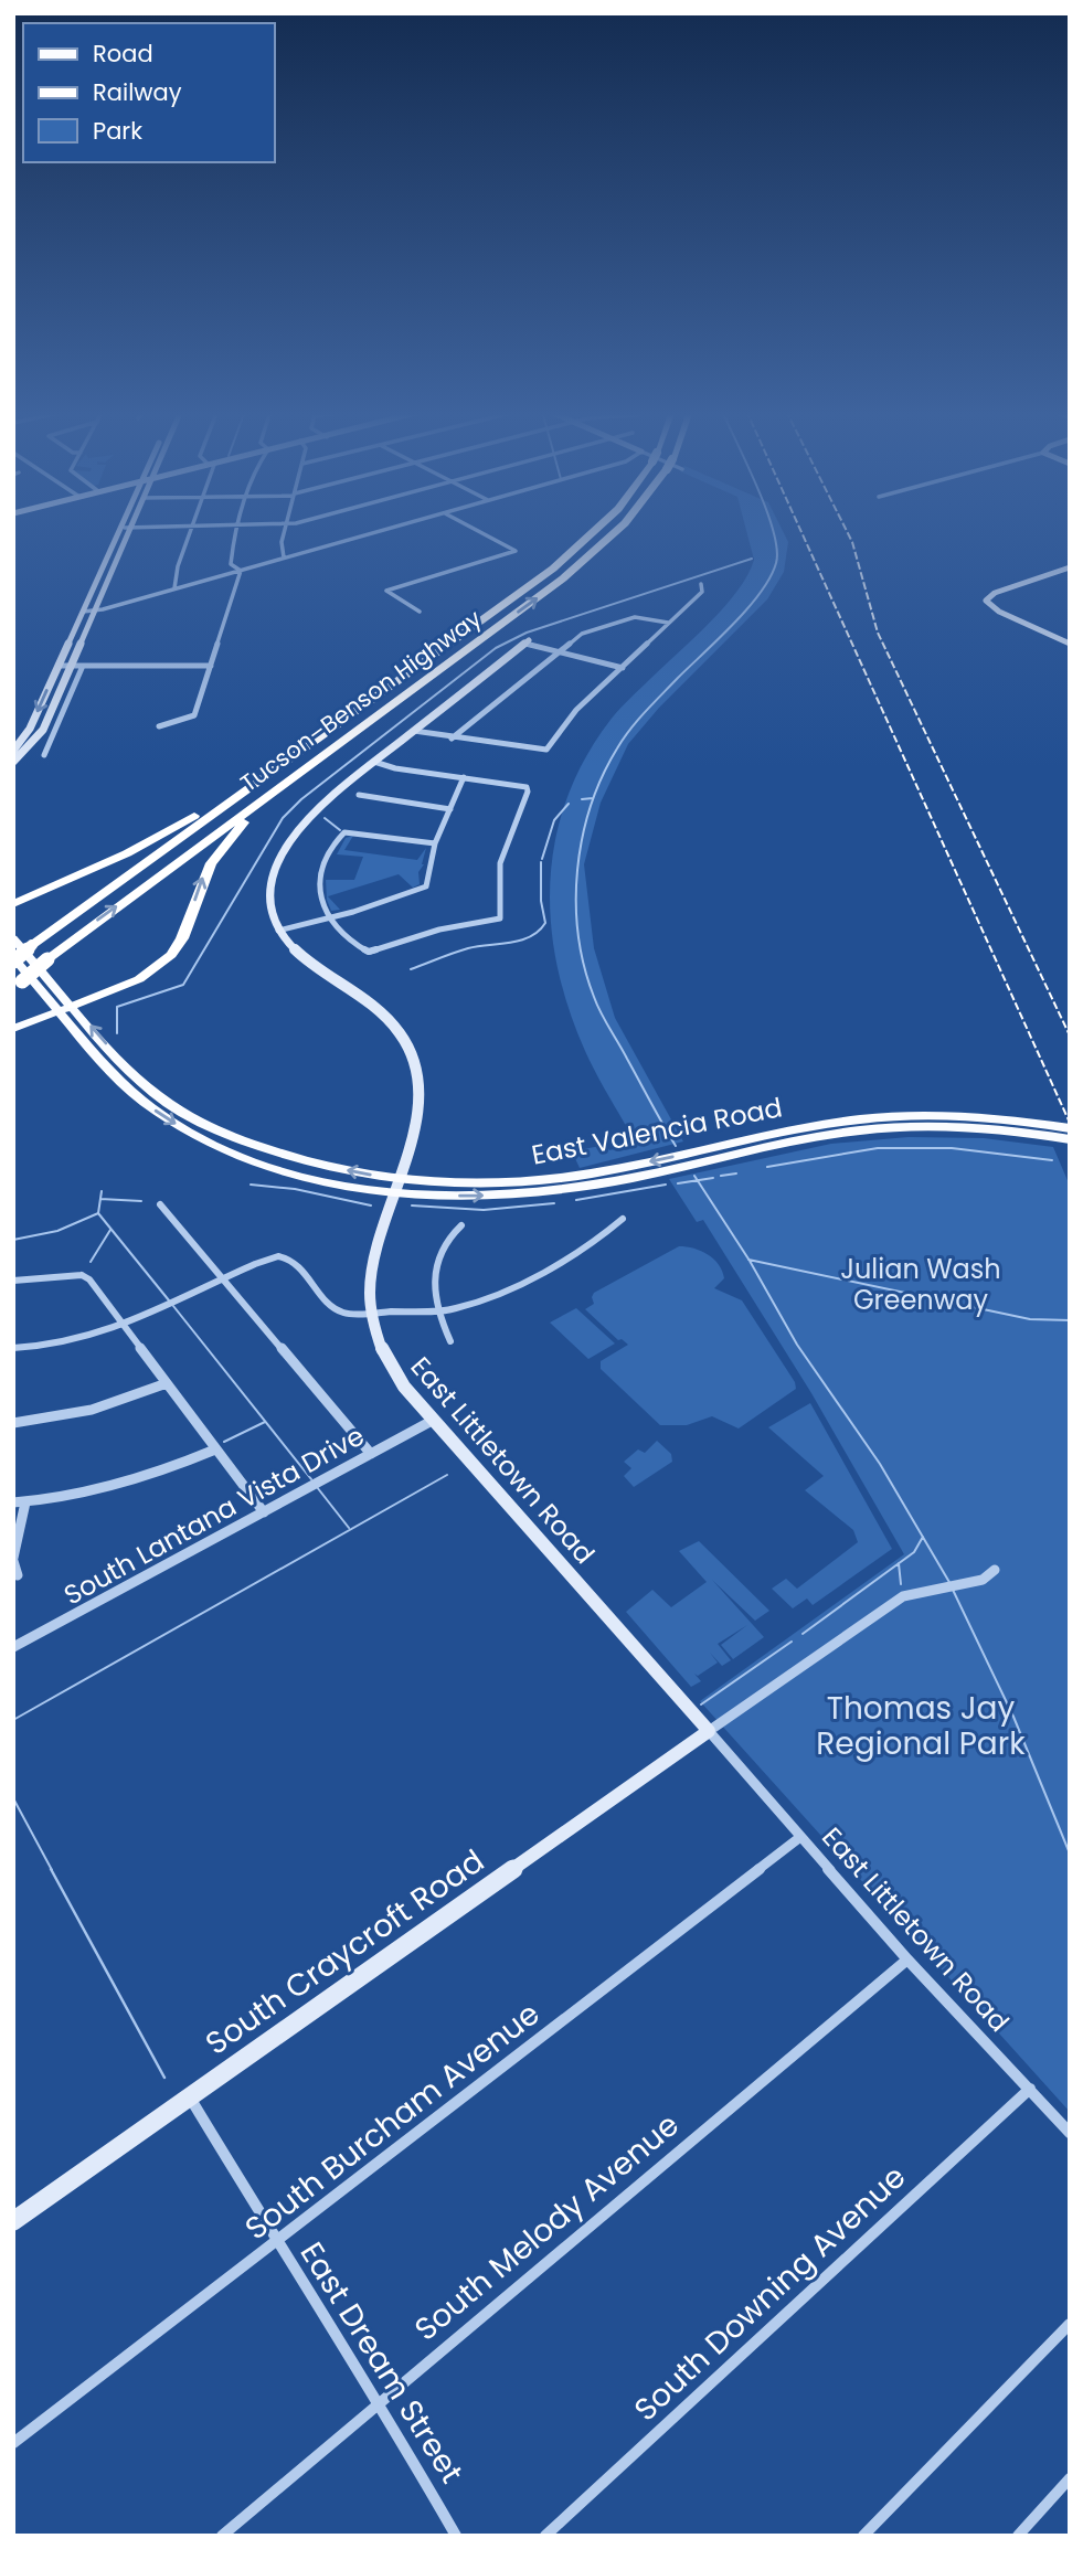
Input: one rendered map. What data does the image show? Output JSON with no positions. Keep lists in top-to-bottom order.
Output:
{
  "streets": {
    "highway": ["Tucson–Benson Highway"],
    "main road": ["East Valencia Road"],
    "street": [
      "East Littletown Road",
      "South Lantana Vista Drive",
      "South Craycroft Road",
      "South Burcham Avenue",
      "South Melody Avenue",
      "South Downing Avenue",
      "East Dream Street"
    ]
  },
  "crossings": [
    ["Tucson–Benson Highway", "East Valencia Road"],
    ["East Valencia Road", "East Littletown Road"],
    ["East Littletown Road", "South Lantana Vista Drive"],
    ["East Littletown Road", "South Craycroft Road"],
    ["East Littletown Road", "South Burcham Avenue"],
    ["East Littletown Road", "South Melody Avenue"],
    ["East Littletown Road", "South Downing Avenue"],
    ["South Craycroft Road", "East Dream Street"],
    ["South Burcham Avenue", "East Dream Street"],
    ["South Melody Avenue", "East Dream Street"]
  ],
  "parks": ["Julian Wash Greenway", "Thomas Jay Regional Park"],
  "legend": ["Road", "Railway", "Park"]
}
